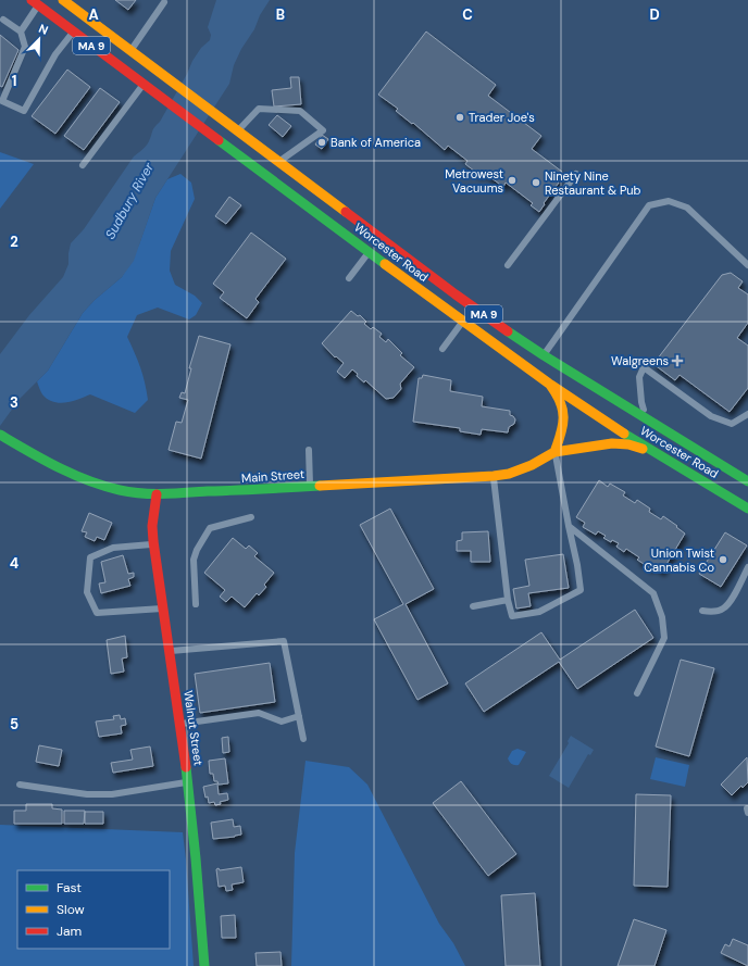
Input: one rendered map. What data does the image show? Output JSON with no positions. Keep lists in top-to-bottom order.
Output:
{
  "streets": {
    "main road": [
      "MA 9",
      "Worcester Road",
      "Main Street",
      "Walnut Street"
    ]
  },
  "crossings": [
    ["Worcester Road", "Main Street"],
    ["Main Street", "Walnut Street"]
  ],
  "water": ["Sudbury River"],
  "places": {
    "other": [
      "Trader Joe's",
      "Bank of America",
      "Metrowest Vacuums",
      "Ninety Nine Restaurant & Pub",
      "Union Twist Cannabis Co"
    ],
    "health": ["Walgreens"]
  },
  "legend": ["Fast", "Slow", "Jam"],
  "north": "top right",
  "grid": {
    "columns": [
      "A",
      "B",
      "C",
      "D"
    ],
    "rows": [
      "1",
      "2",
      "3",
      "4",
      "5"
    ]
  }
}
